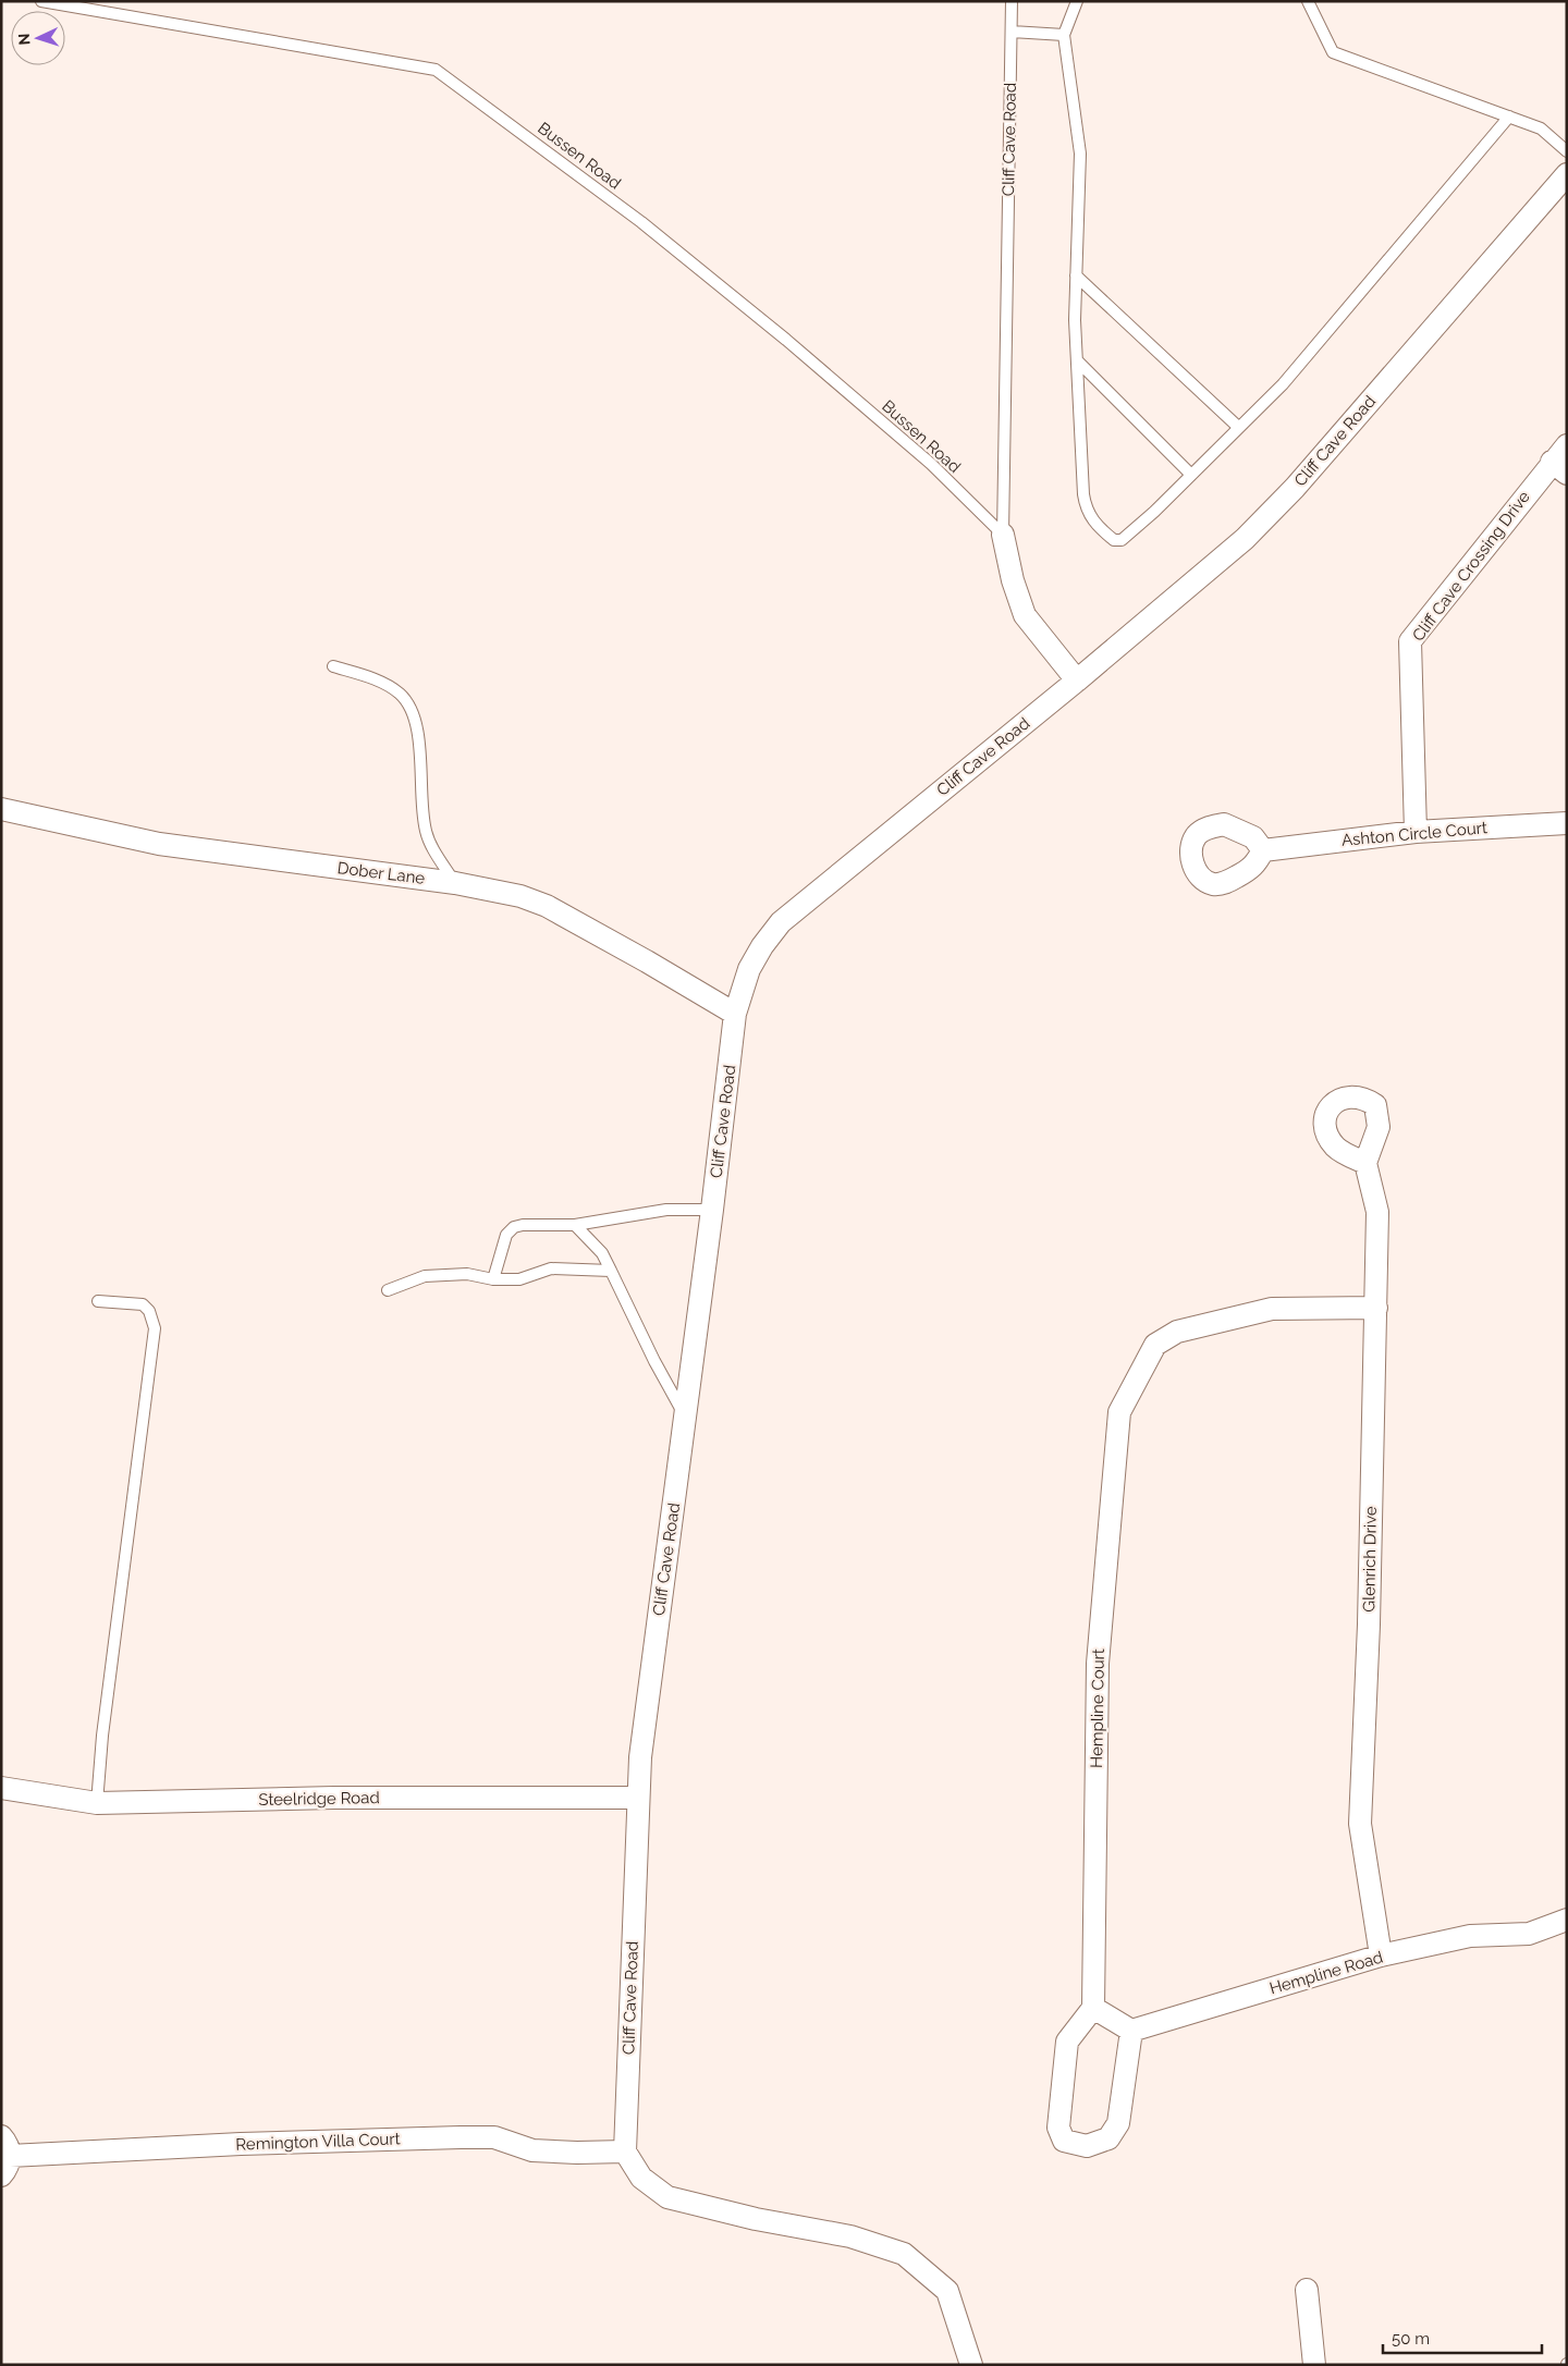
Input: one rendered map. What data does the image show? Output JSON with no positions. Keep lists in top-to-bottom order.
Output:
{
  "streets": {
    "street": [
      "Cliff Cave Road",
      "Cliff Cave Crossing Drive",
      "Ashton Circle Court",
      "Dober Lane",
      "Glenrich Drive",
      "Hempline Court",
      "Steelridge Road",
      "Hempline Road",
      "Remington Villa Court"
    ],
    "lane": ["Bussen Road"]
  },
  "crossings": [
    ["Cliff Cave Road", "Bussen Road"],
    ["Cliff Cave Road", "Dober Lane"],
    ["Cliff Cave Road", "Steelridge Road"],
    ["Cliff Cave Road", "Remington Villa Court"],
    ["Cliff Cave Crossing Drive", "Ashton Circle Court"],
    ["Glenrich Drive", "Hempline Court"],
    ["Glenrich Drive", "Hempline Road"]
  ],
  "scale_bar": "50 m",
  "north": "left"
}
